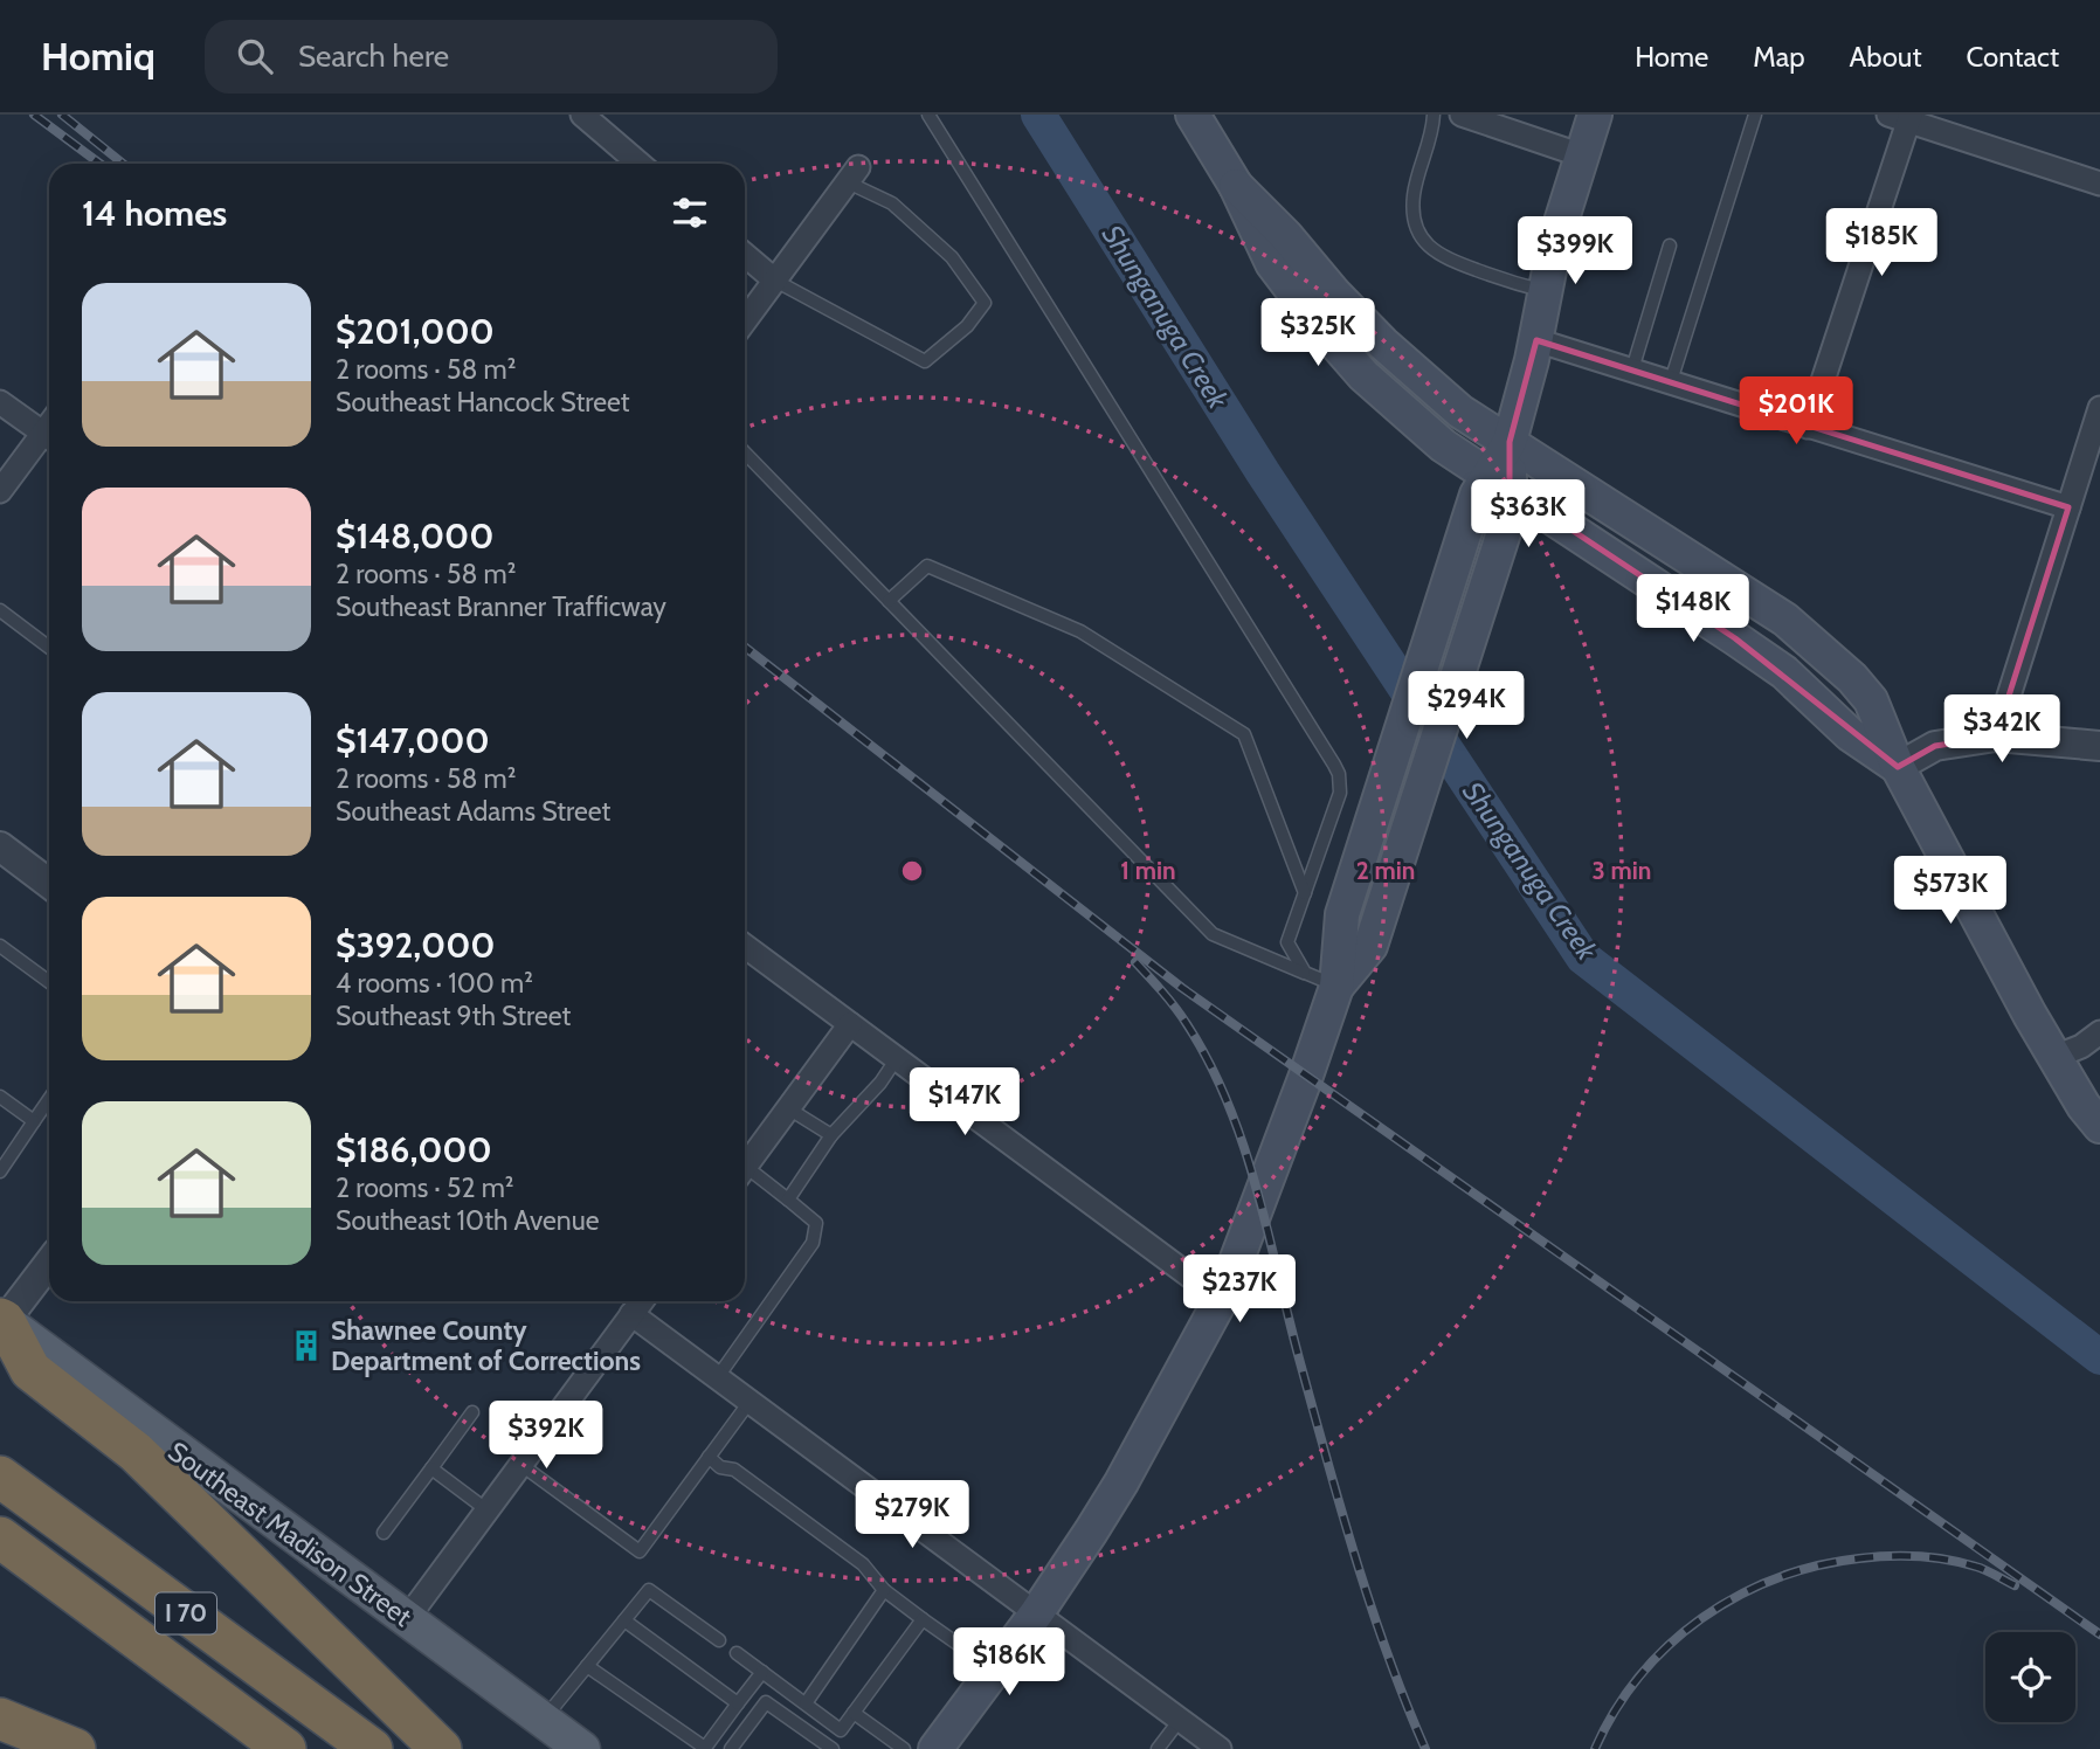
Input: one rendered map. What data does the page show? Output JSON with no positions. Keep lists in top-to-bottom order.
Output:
{
  "streets": {
    "highway": ["I 70"],
    "main road": ["Southeast Madison Street"]
  },
  "water": ["Shunganuga Creek"],
  "places": {
    "building": ["Shawnee County Department of Corrections"]
  },
  "page": {
    "header": "Homiq",
    "search": "Search here",
    "nav": [
      "Home",
      "Map",
      "About",
      "Contact"
    ],
    "heading": "14 homes",
    "price": [
      "$185K",
      "$399K",
      "$325K",
      "$201K",
      "$363K",
      "$148K",
      "$294K",
      "$342K",
      "$573K",
      "$147K",
      "$237K",
      "$392K",
      "$279K",
      "$186K"
    ],
    "list": [
      {
        "name": "$201,000",
        "note": "2 rooms · 58 m² · Southeast Hancock Street"
      },
      {
        "name": "$148,000",
        "note": "2 rooms · 58 m² · Southeast Branner Trafficway"
      },
      {
        "name": "$147,000",
        "note": "2 rooms · 58 m² · Southeast Adams Street"
      },
      {
        "name": "$392,000",
        "note": "4 rooms · 100 m² · Southeast 9th Street"
      },
      {
        "name": "$186,000",
        "note": "2 rooms · 52 m² · Southeast 10th Avenue"
      }
    ]
  },
  "rings": ["1 min", "2 min", "3 min"]
}
